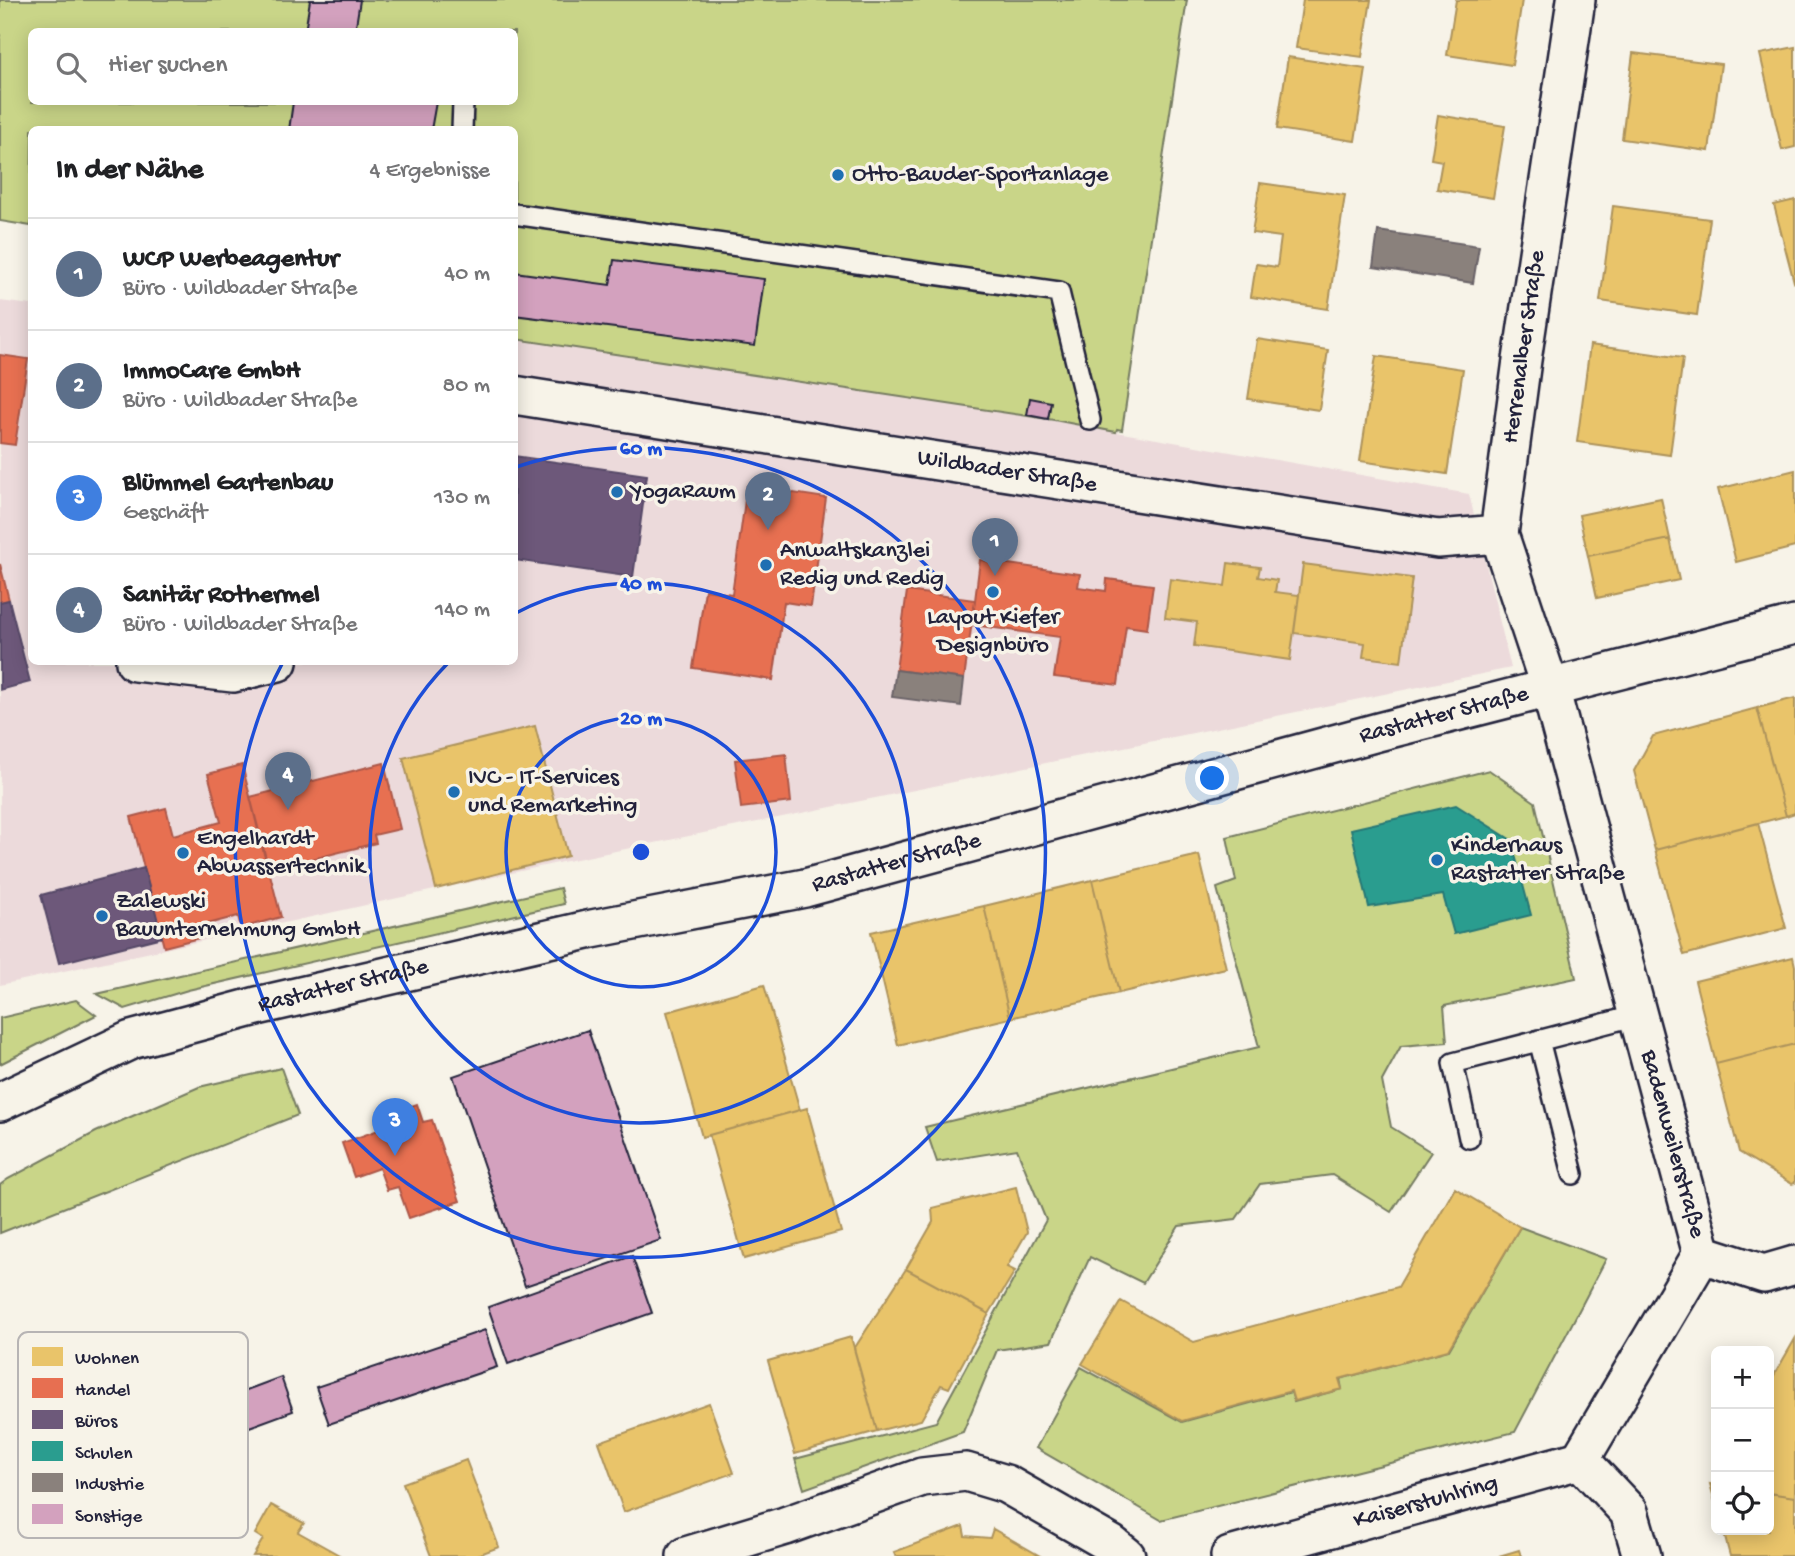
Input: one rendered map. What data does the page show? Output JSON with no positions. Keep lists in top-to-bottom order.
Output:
{
  "streets": {
    "street": [
      "Herrenalber Straße",
      "Wildbader Straße",
      "Rastatter Straße",
      "Badenweilerstraße",
      "Kaiserstuhlring"
    ]
  },
  "crossings": [
    ["Herrenalber Straße", "Wildbader Straße"],
    ["Herrenalber Straße", "Rastatter Straße"],
    ["Herrenalber Straße", "Badenweilerstraße"],
    ["Rastatter Straße", "Badenweilerstraße"],
    ["Badenweilerstraße", "Kaiserstuhlring"]
  ],
  "places": [
    "Otto-Bauder-Sportanlage",
    "YogaRaum",
    "Anwaltskanzlei Redig und Redig",
    "Layout Kiefer Designbüro",
    "IVC - IT-Services und Remarketing",
    "Engelhardt Abwassertechnik",
    "Kinderhaus Rastatter Straße",
    "Zalewski Bauunternehmung GmbH"
  ],
  "legend": [
    "Wohnen",
    "Handel",
    "Büros",
    "Schulen",
    "Industrie",
    "Sonstige"
  ],
  "page": {
    "search": "Hier suchen",
    "heading": ["In der Nähe", "4 Ergebnisse"],
    "list": [
      {
        "mark": "1",
        "name": "WCP Werbeagentur",
        "note": "Büro · Wildbader Straße",
        "value": "40 m"
      },
      {
        "mark": "2",
        "name": "ImmoCare GmbH",
        "note": "Büro · Wildbader Straße",
        "value": "80 m"
      },
      {
        "mark": "3",
        "name": "Blümmel Gartenbau",
        "note": "Geschäft",
        "value": "130 m"
      },
      {
        "mark": "4",
        "name": "Sanitär Rothermel",
        "note": "Büro · Wildbader Straße",
        "value": "140 m"
      }
    ],
    "pins": [
      "2",
      "1",
      "4",
      "3"
    ],
    "map_buttons": ["+", "−"]
  },
  "rings": ["60 m", "40 m", "20 m"]
}
